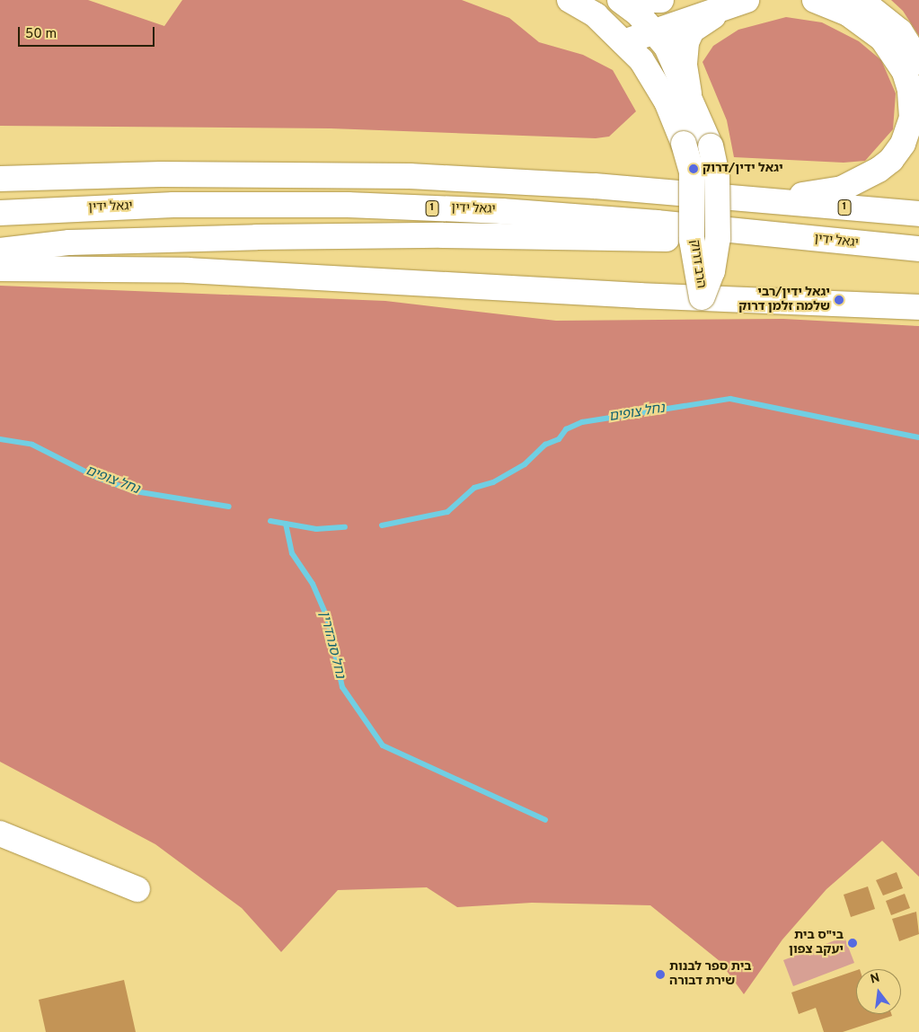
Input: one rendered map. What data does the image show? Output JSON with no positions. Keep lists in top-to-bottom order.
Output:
{
  "streets": {
    "main road": ["יגאל ידין", "1", "הרב דרוק"]
  },
  "water": ["נחל צופים", "נחל סנהדרין"],
  "places": [
    "יגאל ידין/דרוק",
    "יגאל ידין/רבי שלמה זלמן דרוק",
    "בי\"ס בית יעקב צפון",
    "בית ספר לבנות שירת דבורה"
  ],
  "scale_bar": "50 m",
  "north": "top"
}
